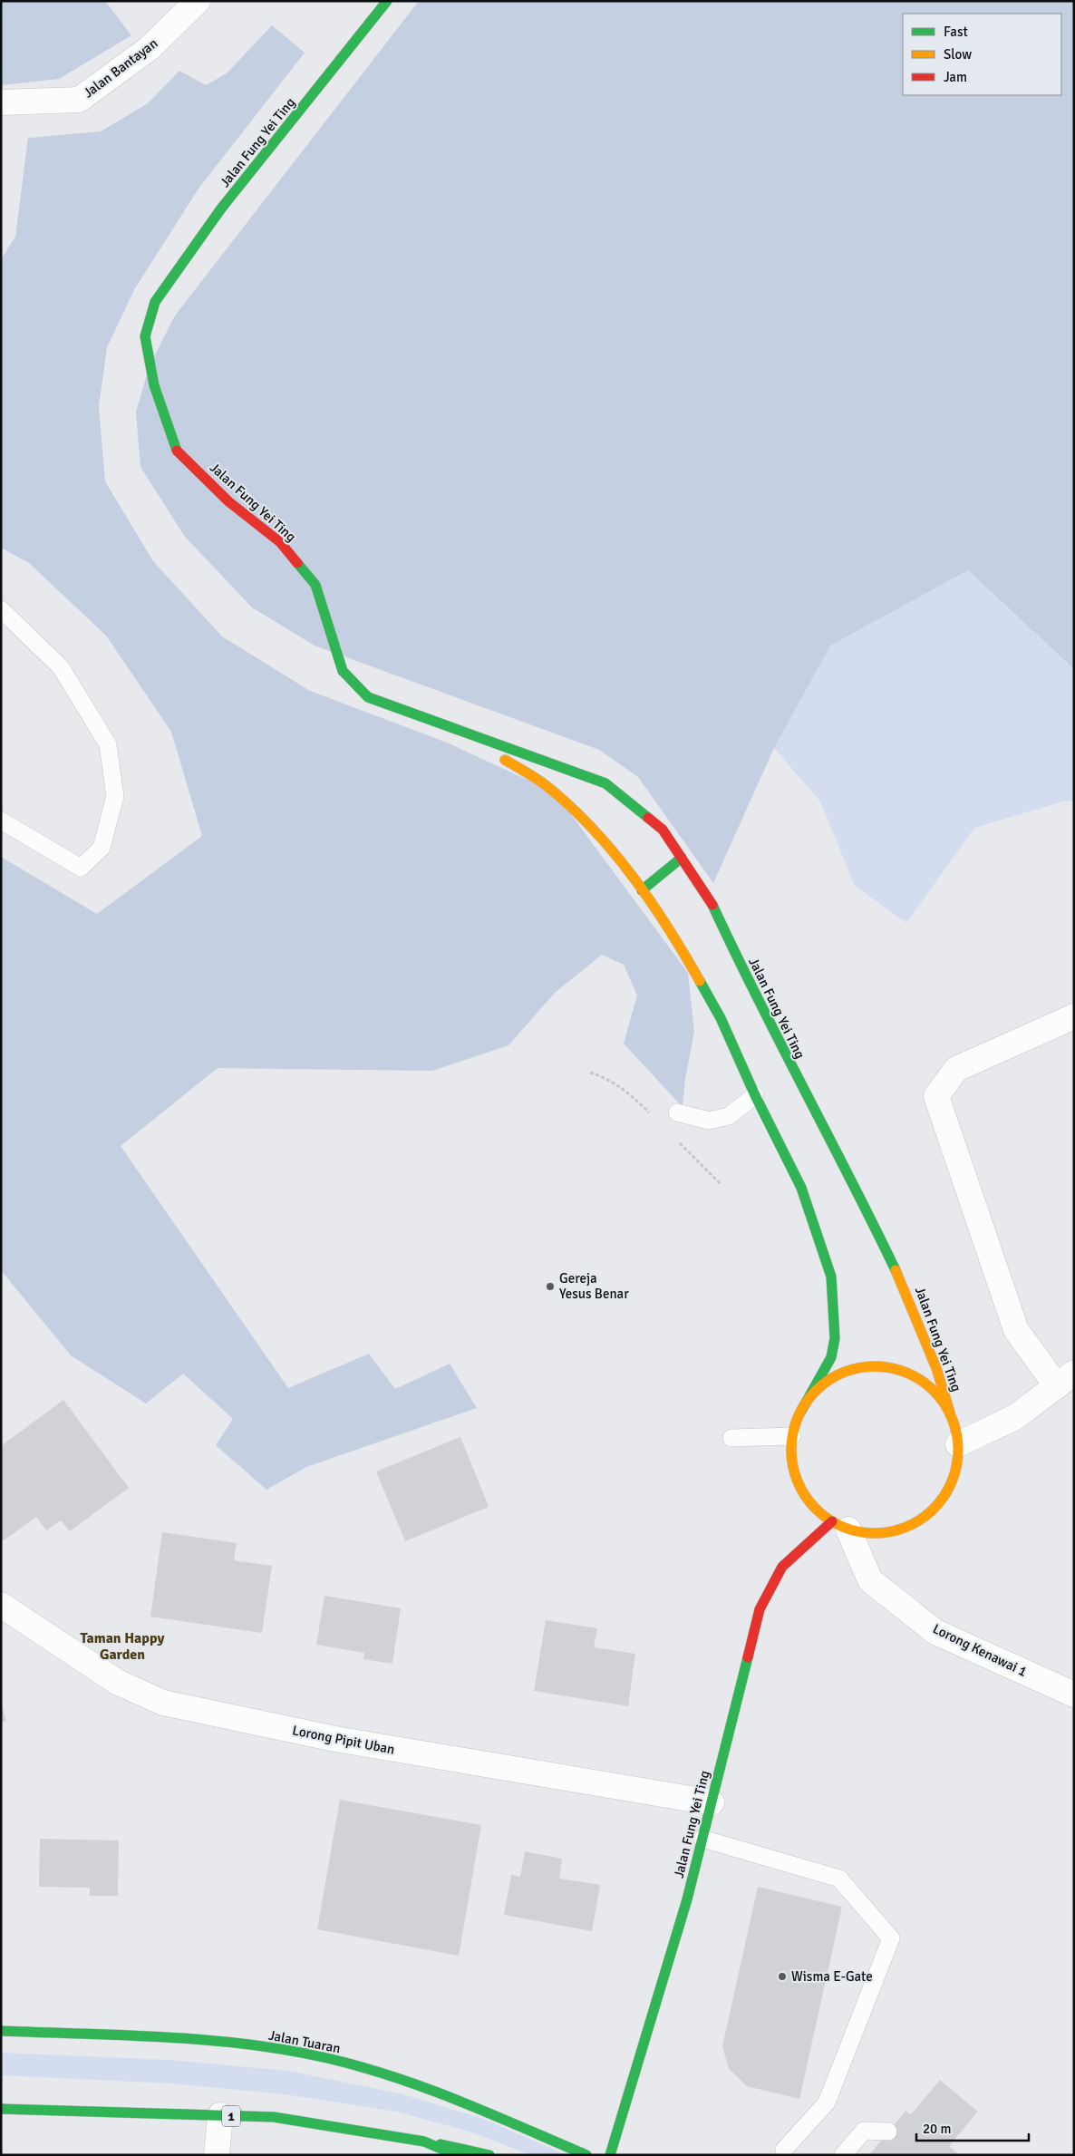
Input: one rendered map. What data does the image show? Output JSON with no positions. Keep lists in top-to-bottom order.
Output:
{
  "streets": {
    "street": [
      "Jalan Bantayan",
      "Jalan Fung Yei Ting",
      "Lorong Kenawai 1",
      "Lorong Pipit Uban",
      "Jalan Tuaran",
      "1"
    ]
  },
  "crossings": [
    ["Jalan Fung Yei Ting", "Lorong Kenawai 1"],
    ["Jalan Fung Yei Ting", "Lorong Pipit Uban"]
  ],
  "districts": ["Taman Happy Garden"],
  "places": ["Gereja Yesus Benar", "Wisma E-Gate"],
  "legend": ["Fast", "Slow", "Jam"],
  "scale_bar": "20 m"
}
